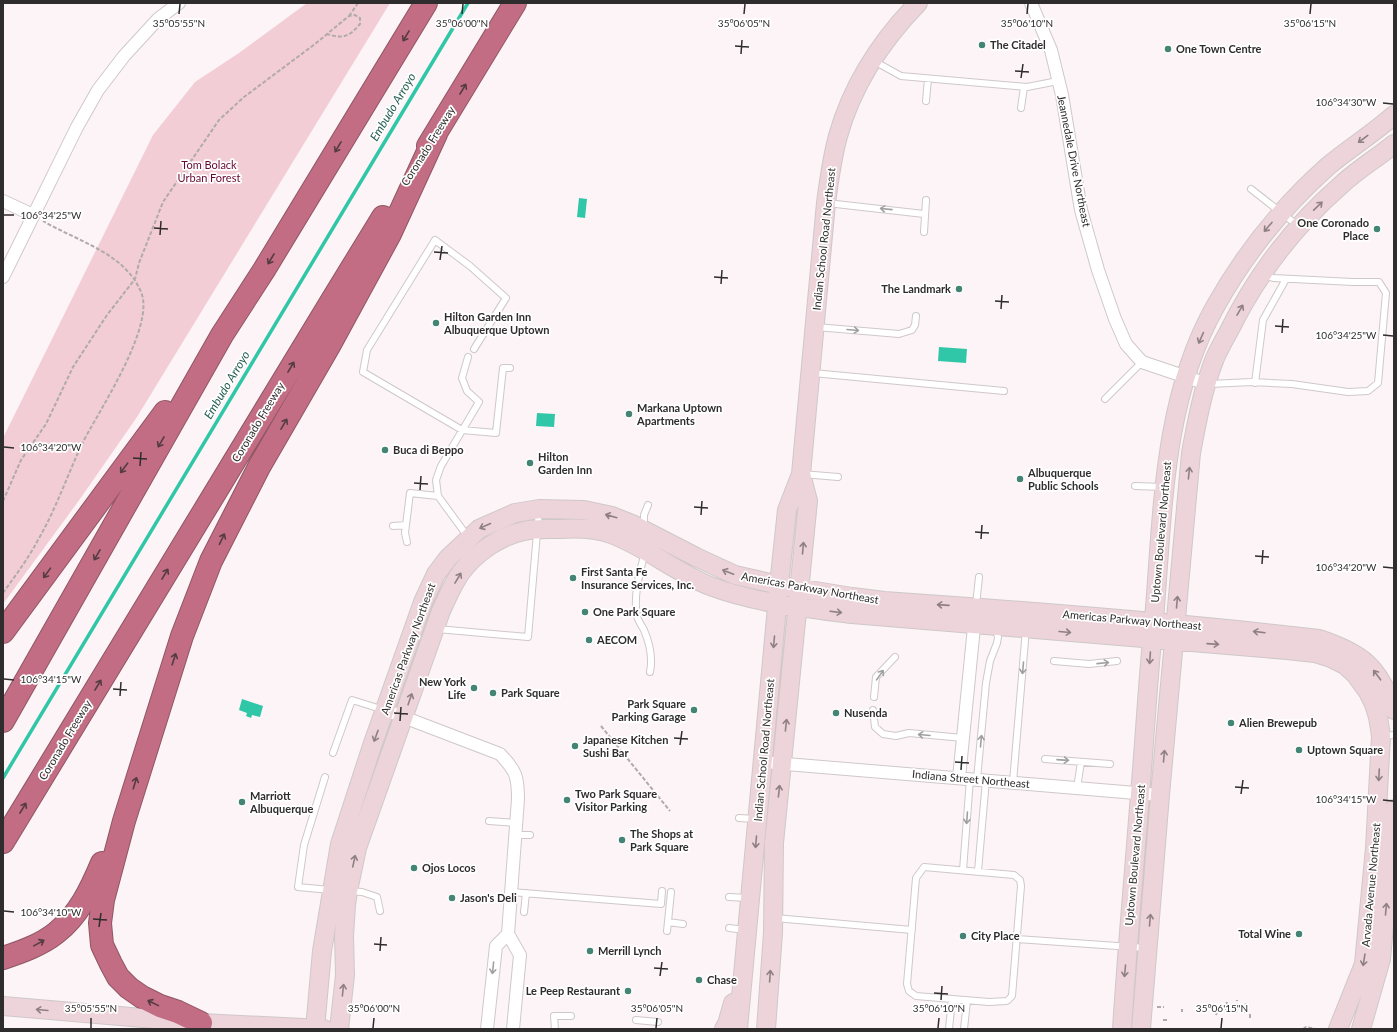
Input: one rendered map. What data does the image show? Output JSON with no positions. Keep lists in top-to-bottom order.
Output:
{
  "streets": {
    "highway": ["Coronado Freeway"],
    "street": [
      "Jeannedale Drive Northeast",
      "Indian School Road Northeast",
      "Uptown Boulevard Northeast",
      "Americas Parkway Northeast",
      "Indiana Street Northeast",
      "Arvada Avenue Northeast"
    ]
  },
  "crossings": [
    ["Jeannedale Drive Northeast", "Uptown Boulevard Northeast"],
    ["Indian School Road Northeast", "Americas Parkway Northeast"],
    ["Indian School Road Northeast", "Indiana Street Northeast"],
    ["Uptown Boulevard Northeast", "Americas Parkway Northeast"],
    ["Uptown Boulevard Northeast", "Indiana Street Northeast"],
    ["Americas Parkway Northeast", "Arvada Avenue Northeast"]
  ],
  "water": ["Embudo Arroyo"],
  "parks": ["Tom Bolack Urban Forest"],
  "places": [
    "The Citadel",
    "One Town Centre",
    "One Coronado Place",
    "The Landmark",
    "Hilton Garden Inn Albuquerque Uptown",
    "Markana Uptown Apartments",
    "Buca di Beppo",
    "Hilton Garden Inn",
    "Albuquerque Public Schools",
    "First Santa Fe Insurance Services, Inc.",
    "One Park Square",
    "AECOM",
    "New York Life",
    "Park Square",
    "Park Square Parking Garage",
    "Nusenda",
    "Alien Brewepub",
    "Japanese Kitchen Sushi Bar",
    "Uptown Square",
    "Two Park Square Visitor Parking",
    "Marriott Albuquerque",
    "The Shops at Park Square",
    "Ojos Locos",
    "Jason's Deli",
    "Total Wine",
    "City Place",
    "Merrill Lynch",
    "Chase",
    "Le Peep Restaurant"
  ],
  "coordinates": [
    "35°05'55\"N",
    "35°06'00\"N",
    "35°06'05\"N",
    "35°06'10\"N",
    "35°06'15\"N",
    "106°34'30\"W",
    "106°34'25\"W",
    "106°34'20\"W",
    "106°34'15\"W",
    "106°34'10\"W"
  ]
}
